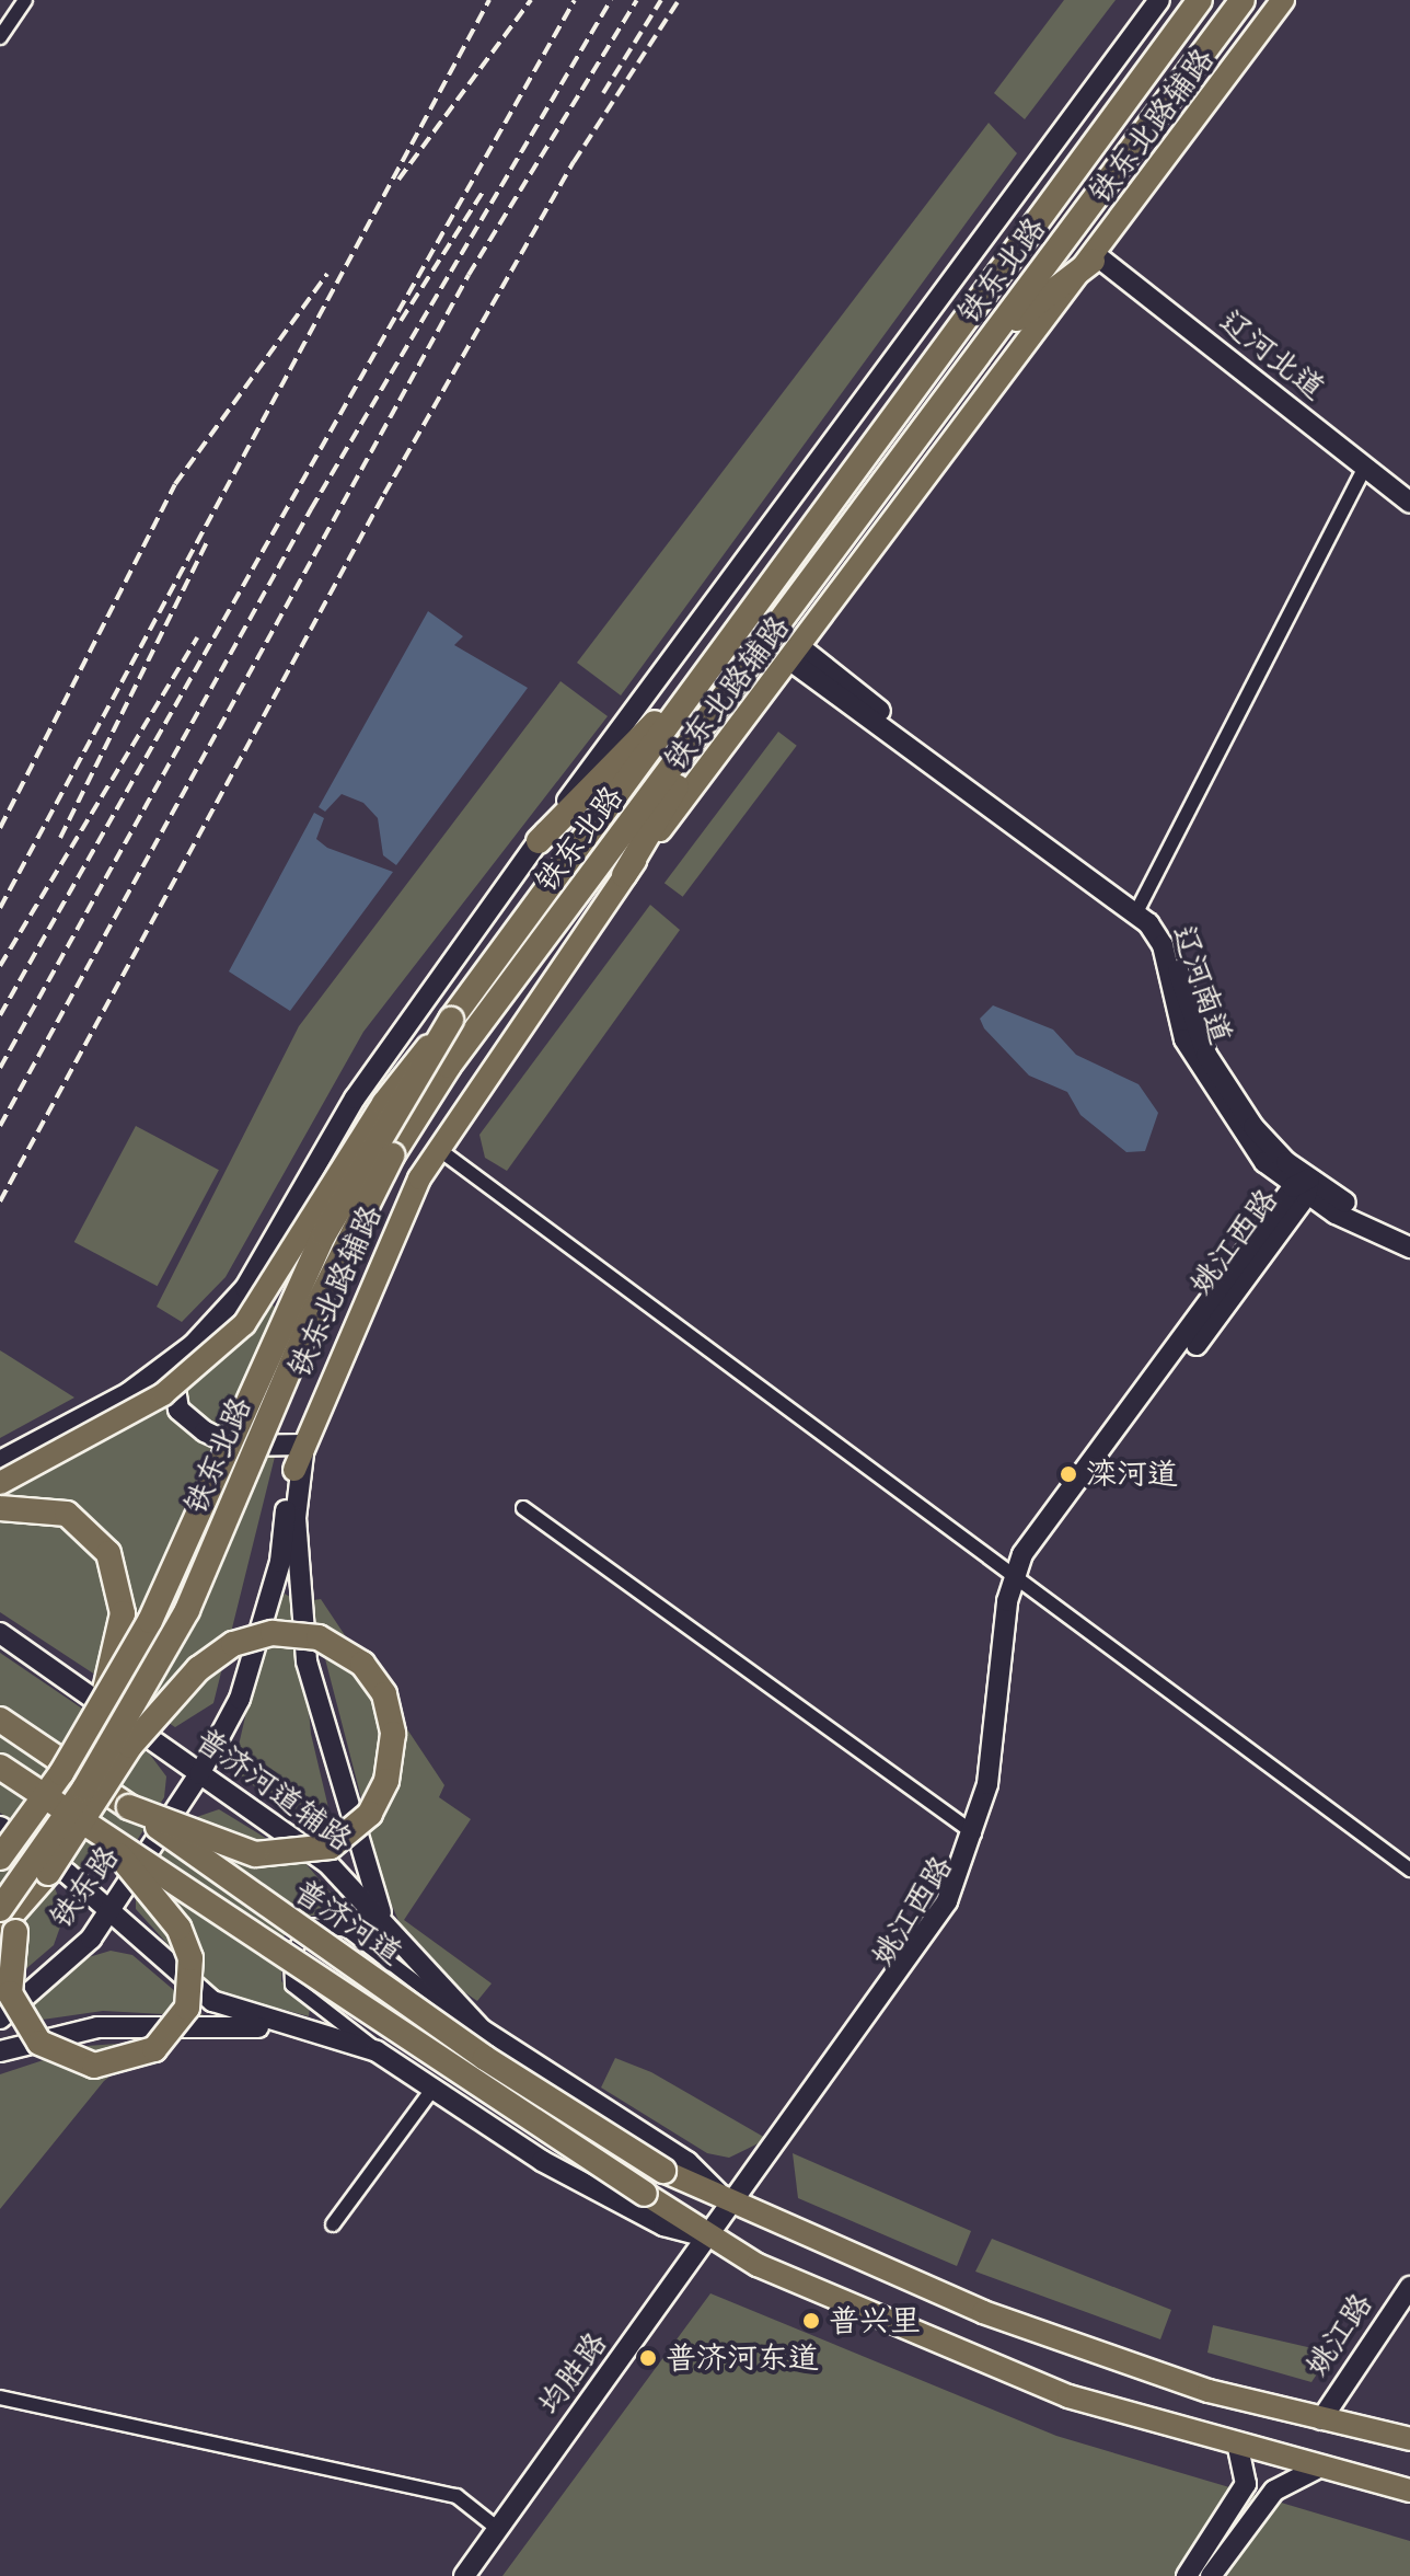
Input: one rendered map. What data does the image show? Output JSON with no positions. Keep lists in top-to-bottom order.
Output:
{
  "streets": {
    "highway": ["铁东北路", "铁东路", "普济河道"],
    "main road": ["铁东北路辅路"],
    "street": [
      "辽河北道",
      "辽河南道",
      "姚江西路",
      "普济河道辅路",
      "姚江路",
      "均胜路"
    ]
  },
  "crossings": [
    ["铁东北路辅路", "辽河北道"],
    ["铁东北路辅路", "辽河南道"],
    ["铁东北路", "铁东路"],
    ["辽河南道", "姚江西路"],
    ["姚江西路", "普济河道辅路"],
    ["姚江西路", "均胜路"],
    ["普济河道辅路", "铁东路"],
    ["普济河道辅路", "均胜路"]
  ],
  "places": ["滦河道", "普兴里", "普济河东道"]
}
